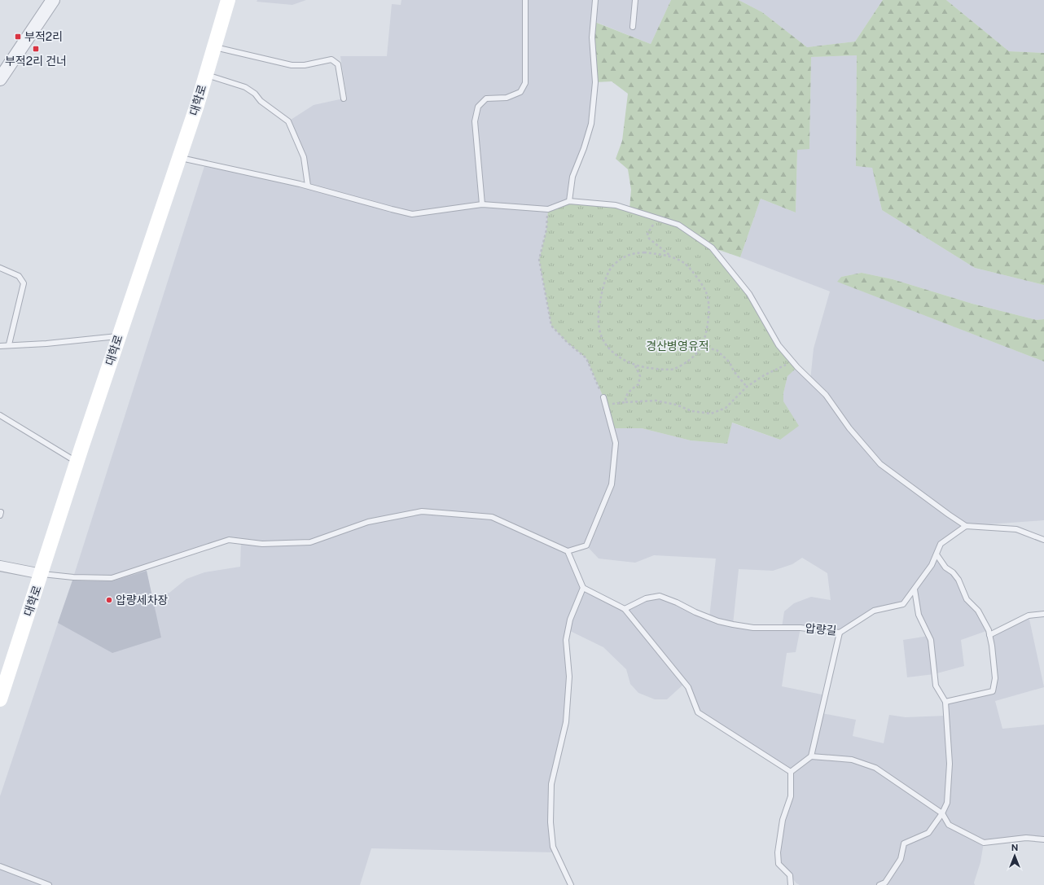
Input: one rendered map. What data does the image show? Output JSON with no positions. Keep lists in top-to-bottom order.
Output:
{
  "streets": {
    "main road": ["대학로"],
    "lane": ["압량길"]
  },
  "parks": ["경산병영유적"],
  "places": {
    "transit": ["부적2리", "부적2리 건너"],
    "other": ["압량세차장"]
  },
  "north": "top"
}
